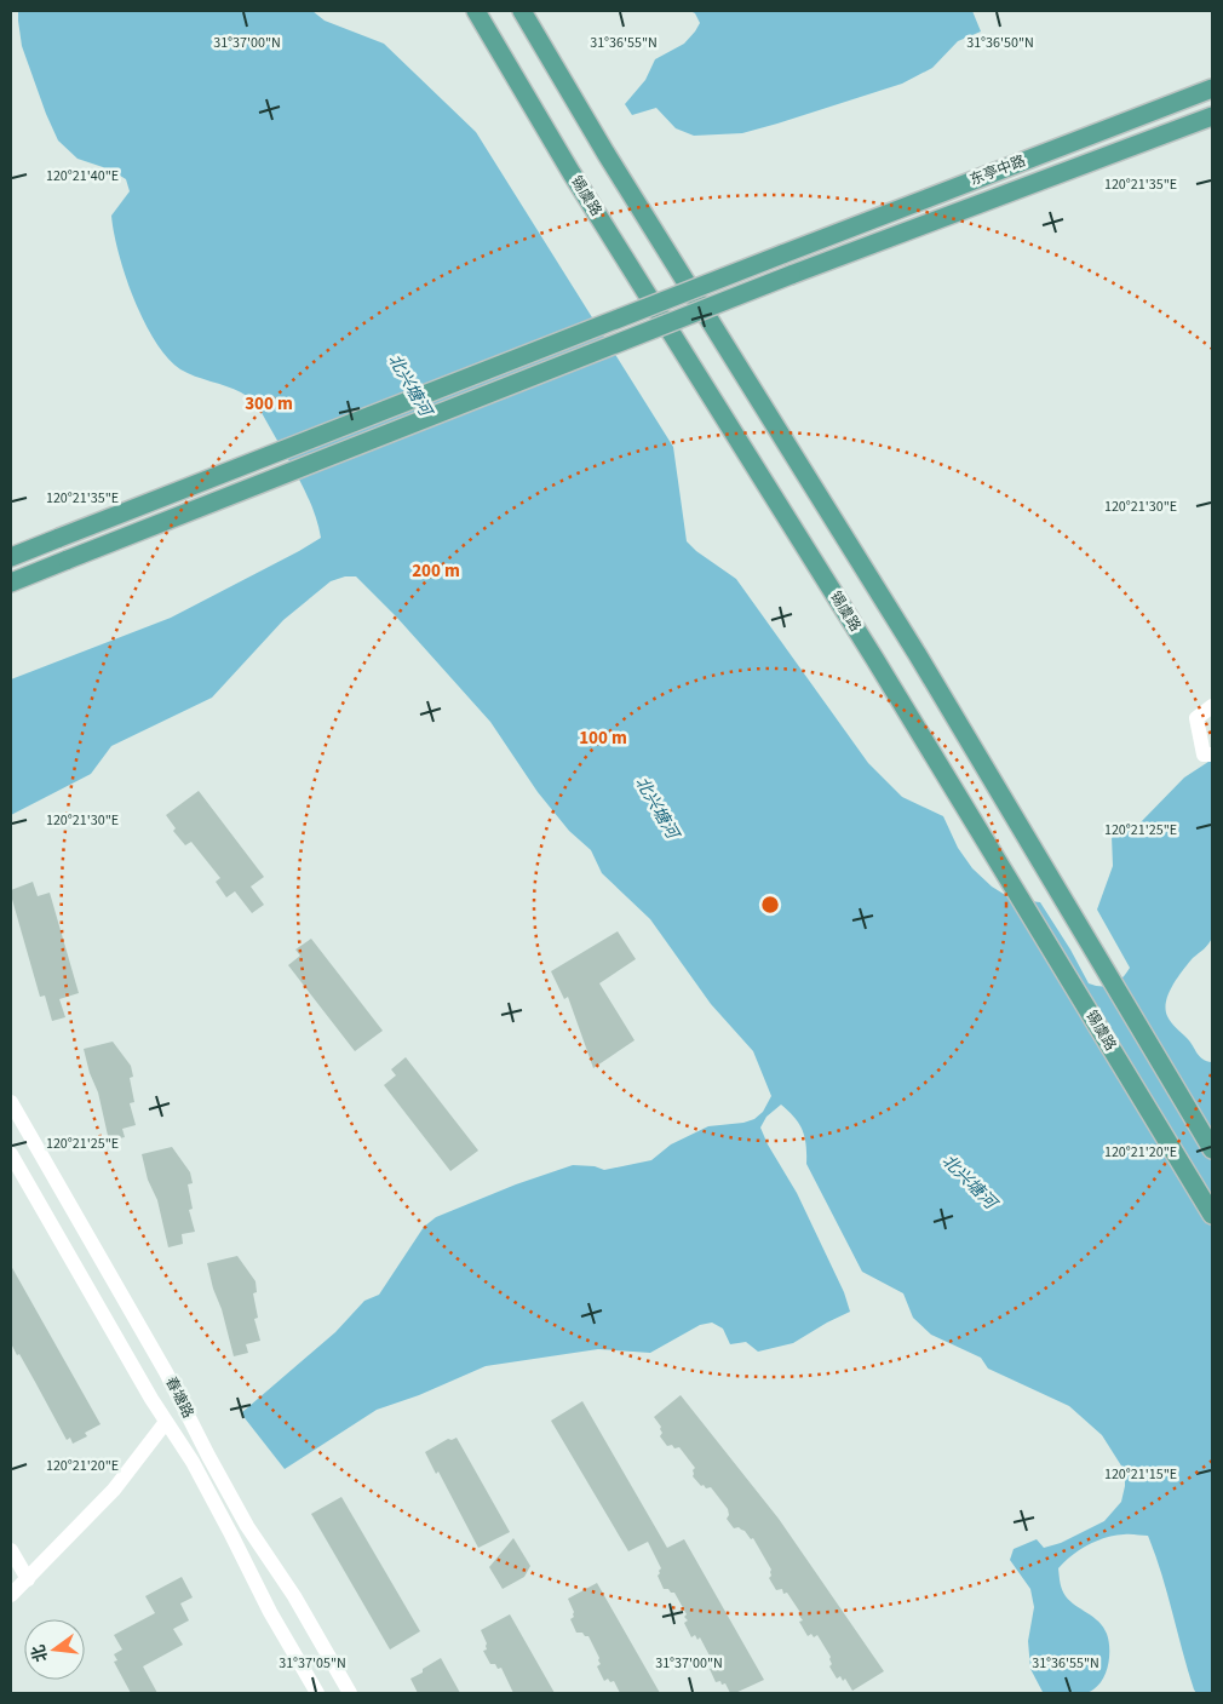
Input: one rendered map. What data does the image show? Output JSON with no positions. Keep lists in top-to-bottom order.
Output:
{
  "streets": {
    "main road": ["东亭中路", "锡虞路"],
    "street": ["春塘路"]
  },
  "water": ["北兴塘河"],
  "north": "left",
  "coordinates": [
    "31°36'50\"N",
    "31°37'00\"N",
    "31°36'55\"N",
    "120°21'40\"E",
    "120°21'35\"E",
    "120°21'30\"E",
    "120°21'25\"E",
    "120°21'20\"E",
    "120°21'15\"E",
    "31°37'05\"N"
  ],
  "rings": ["300 m", "200 m", "100 m"]
}
